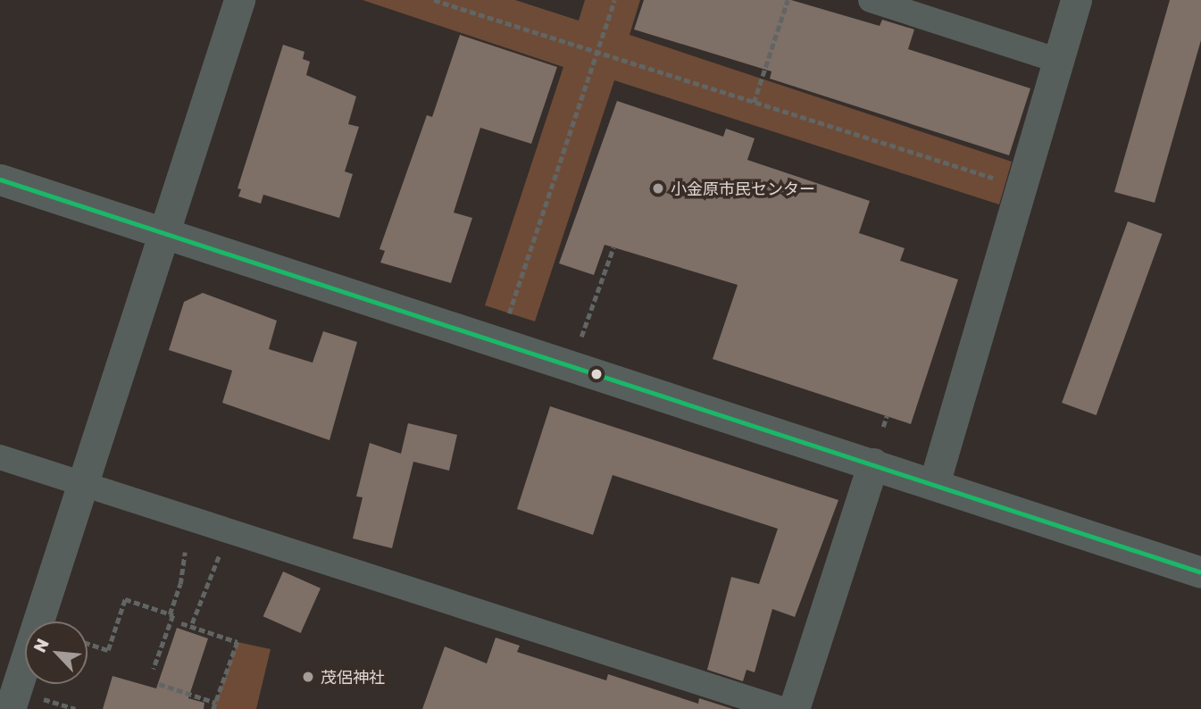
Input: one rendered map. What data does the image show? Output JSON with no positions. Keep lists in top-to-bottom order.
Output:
{
  "places": ["小金原市民センター", "茂侶神社"],
  "north": "top left"
}
